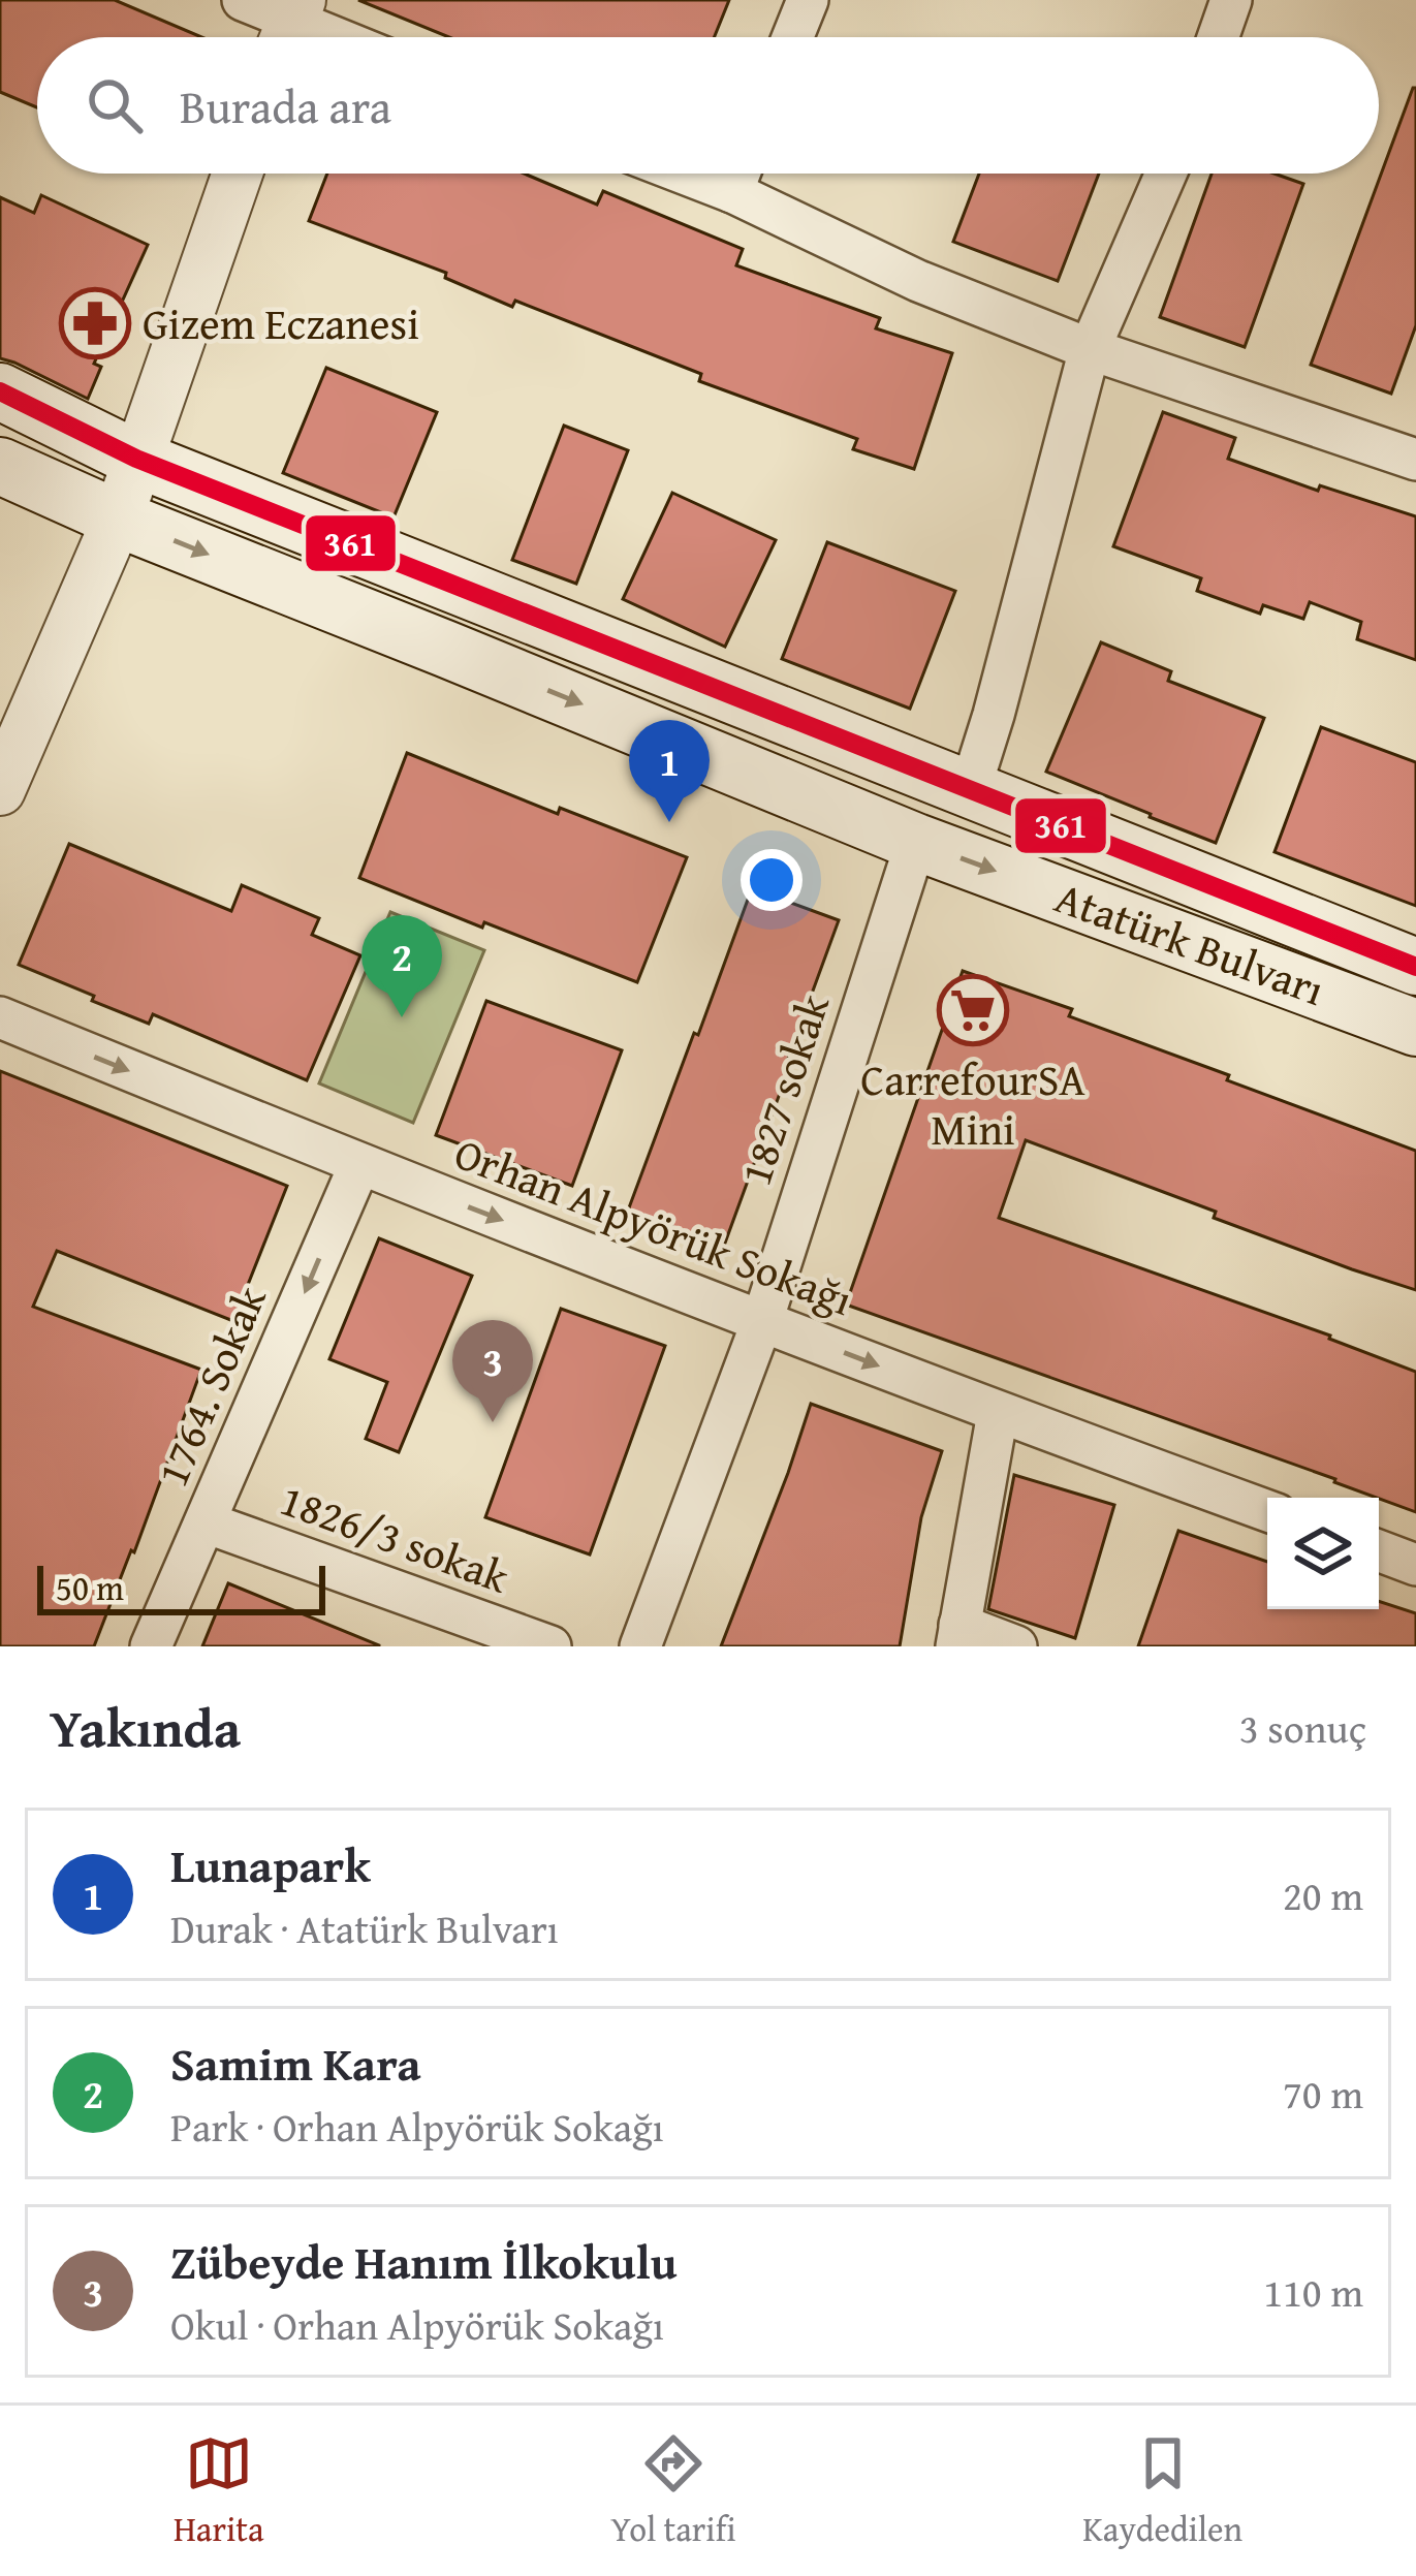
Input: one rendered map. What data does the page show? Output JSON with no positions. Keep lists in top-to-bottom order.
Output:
{
  "streets": {
    "main road": ["Atatürk Bulvarı"],
    "street": [
      "1827 sokak",
      "Orhan Alpyörük Sokağı",
      "1764. Sokak",
      "1826/3 sokak"
    ]
  },
  "crossings": [
    ["Atatürk Bulvarı", "1827 sokak"],
    ["1827 sokak", "Orhan Alpyörük Sokağı"],
    ["Orhan Alpyörük Sokağı", "1764. Sokak"],
    ["1764. Sokak", "1826/3 sokak"]
  ],
  "one_way": ["Orhan Alpyörük Sokağı", "1764. Sokak"],
  "places": {
    "pharmacy": ["Gizem Eczanesi"],
    "supermarket": ["CarrefourSA Mini"]
  },
  "lines": ["transit line 361"],
  "scale_bar": "50 m",
  "page": {
    "search": "Burada ara",
    "pins": ["1", "2", "3"],
    "scale": "50 m",
    "heading": ["Yakında", "3 sonuç"],
    "list": [
      {
        "mark": "1",
        "name": "Lunapark",
        "note": "Durak · Atatürk Bulvarı",
        "value": "20 m"
      },
      {
        "mark": "2",
        "name": "Samim Kara",
        "note": "Park · Orhan Alpyörük Sokağı",
        "value": "70 m"
      },
      {
        "mark": "3",
        "name": "Zübeyde Hanım İlkokulu",
        "note": "Okul · Orhan Alpyörük Sokağı",
        "value": "110 m"
      }
    ],
    "nav": ["Harita", "Yol tarifi", "Kaydedilen"]
  }
}
